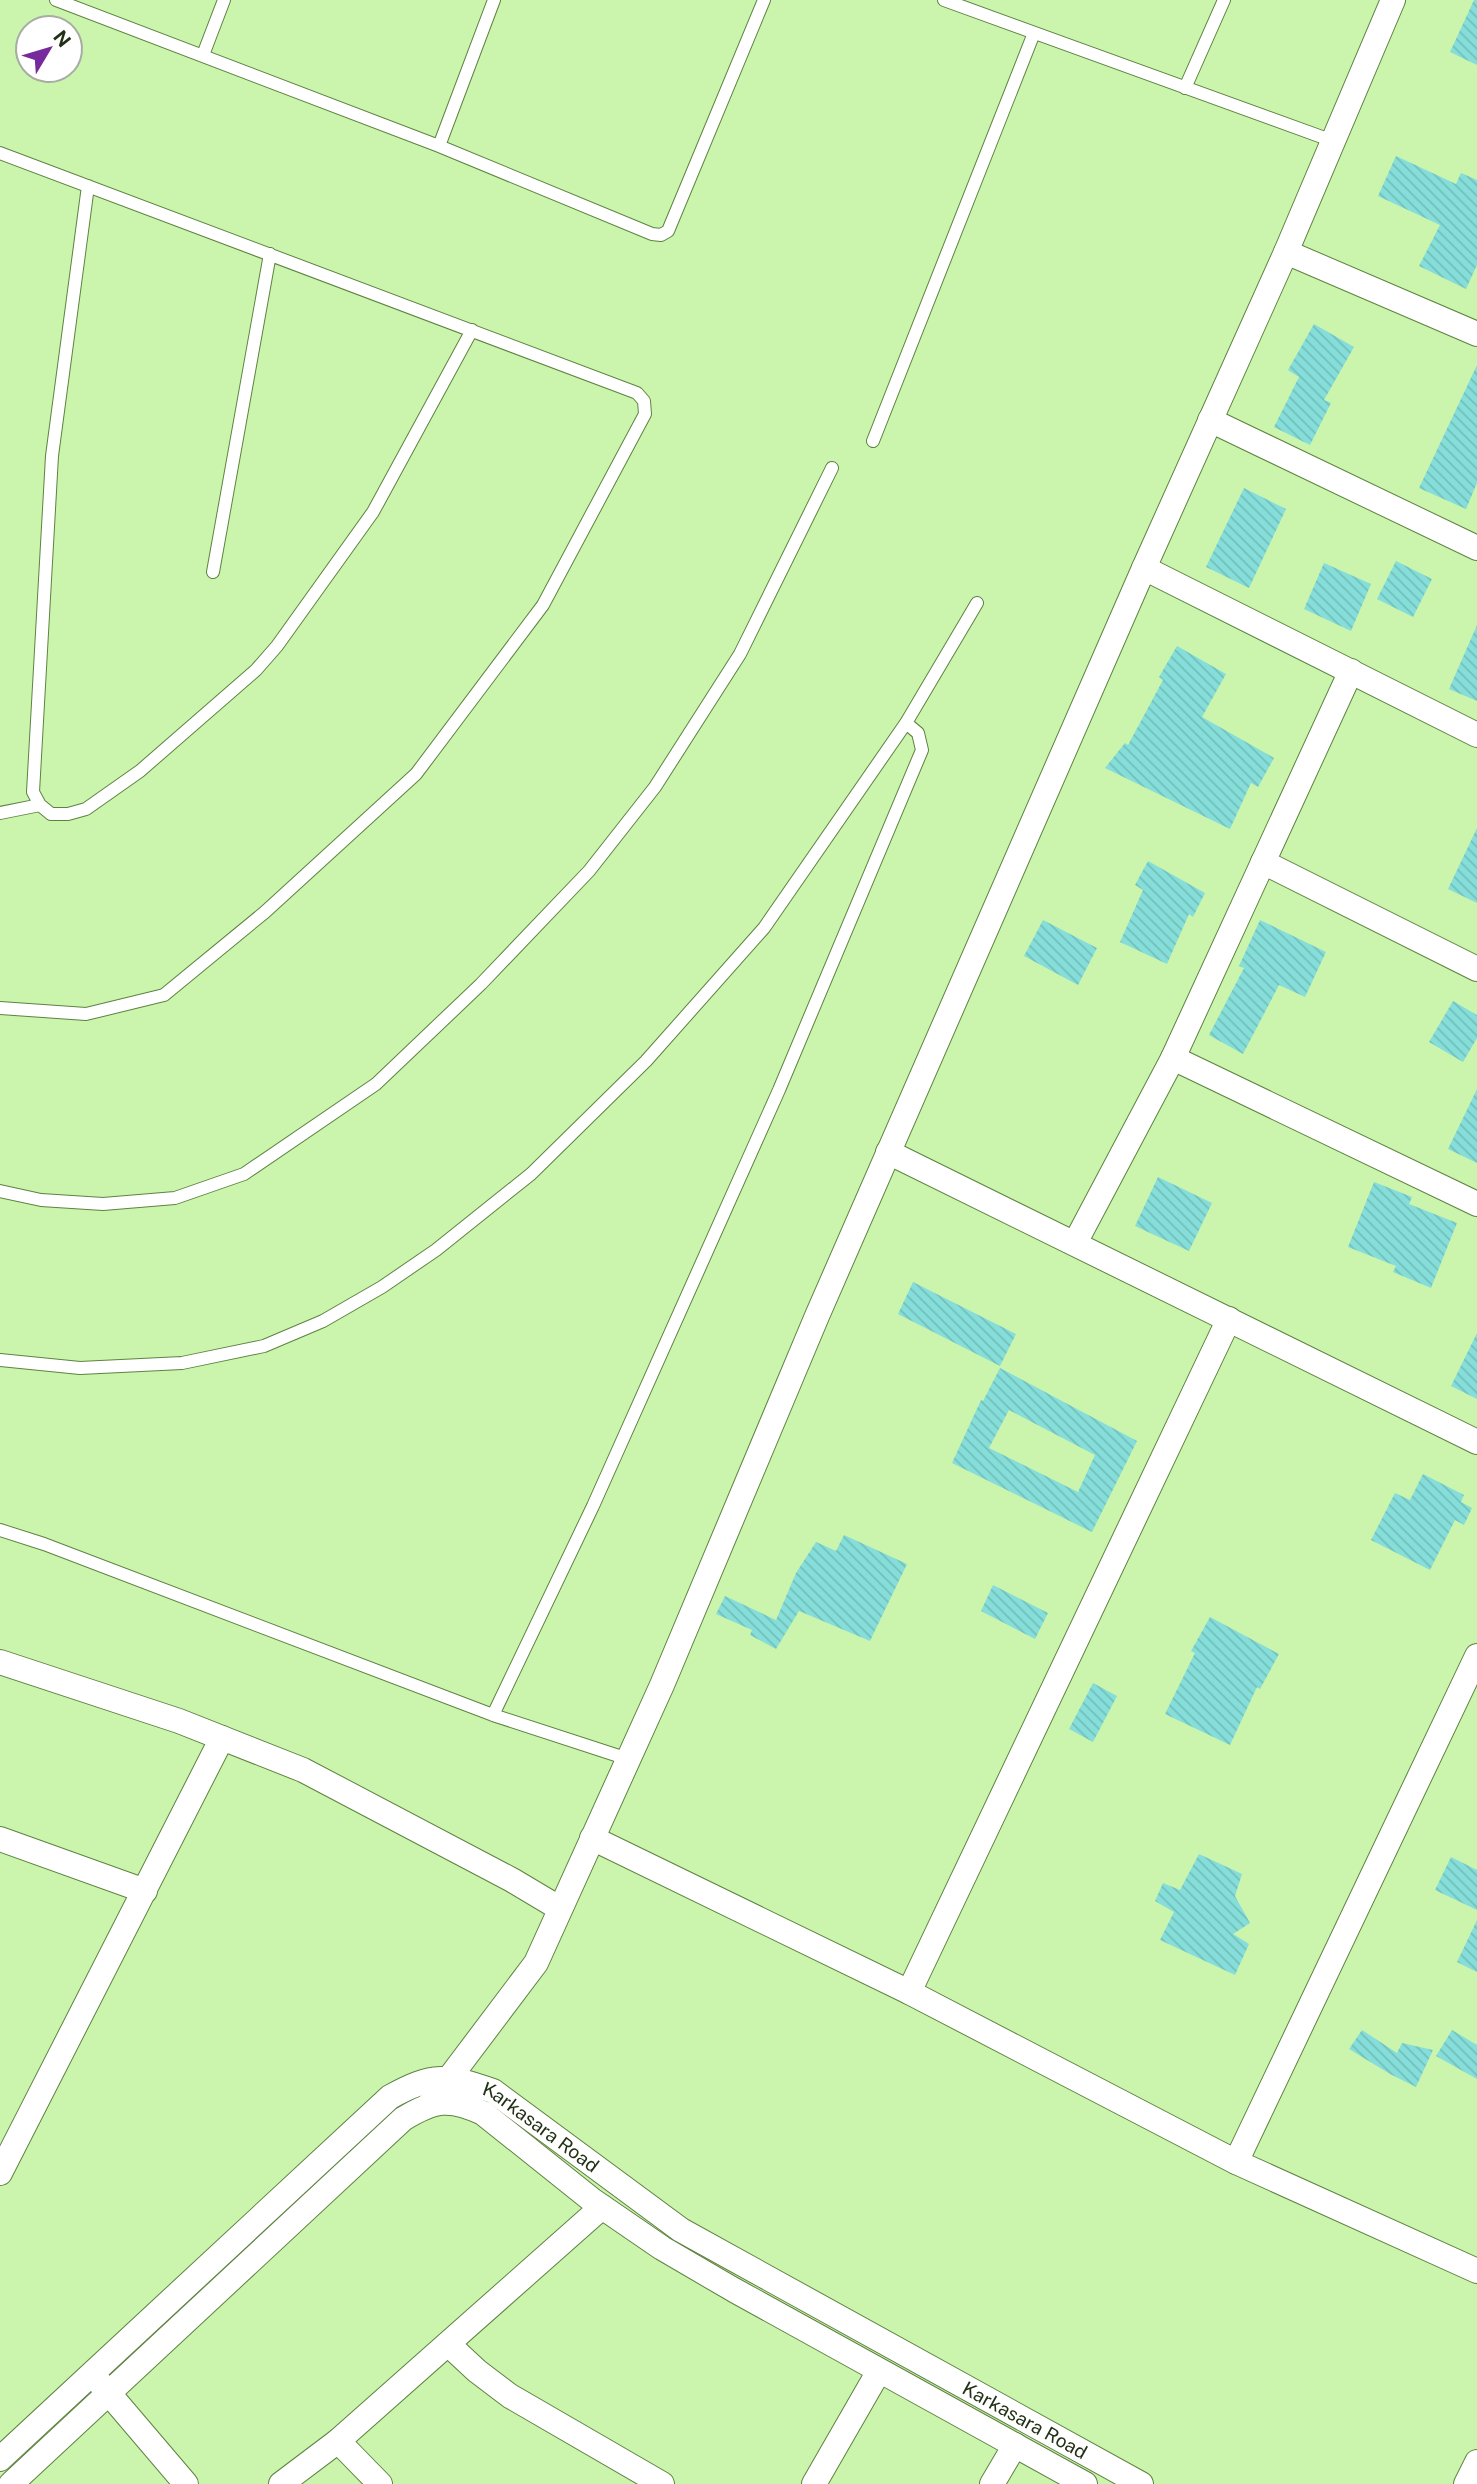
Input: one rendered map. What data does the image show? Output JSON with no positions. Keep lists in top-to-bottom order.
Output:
{
  "streets": {
    "street": ["Karkasara Road"]
  },
  "north": "top right"
}
